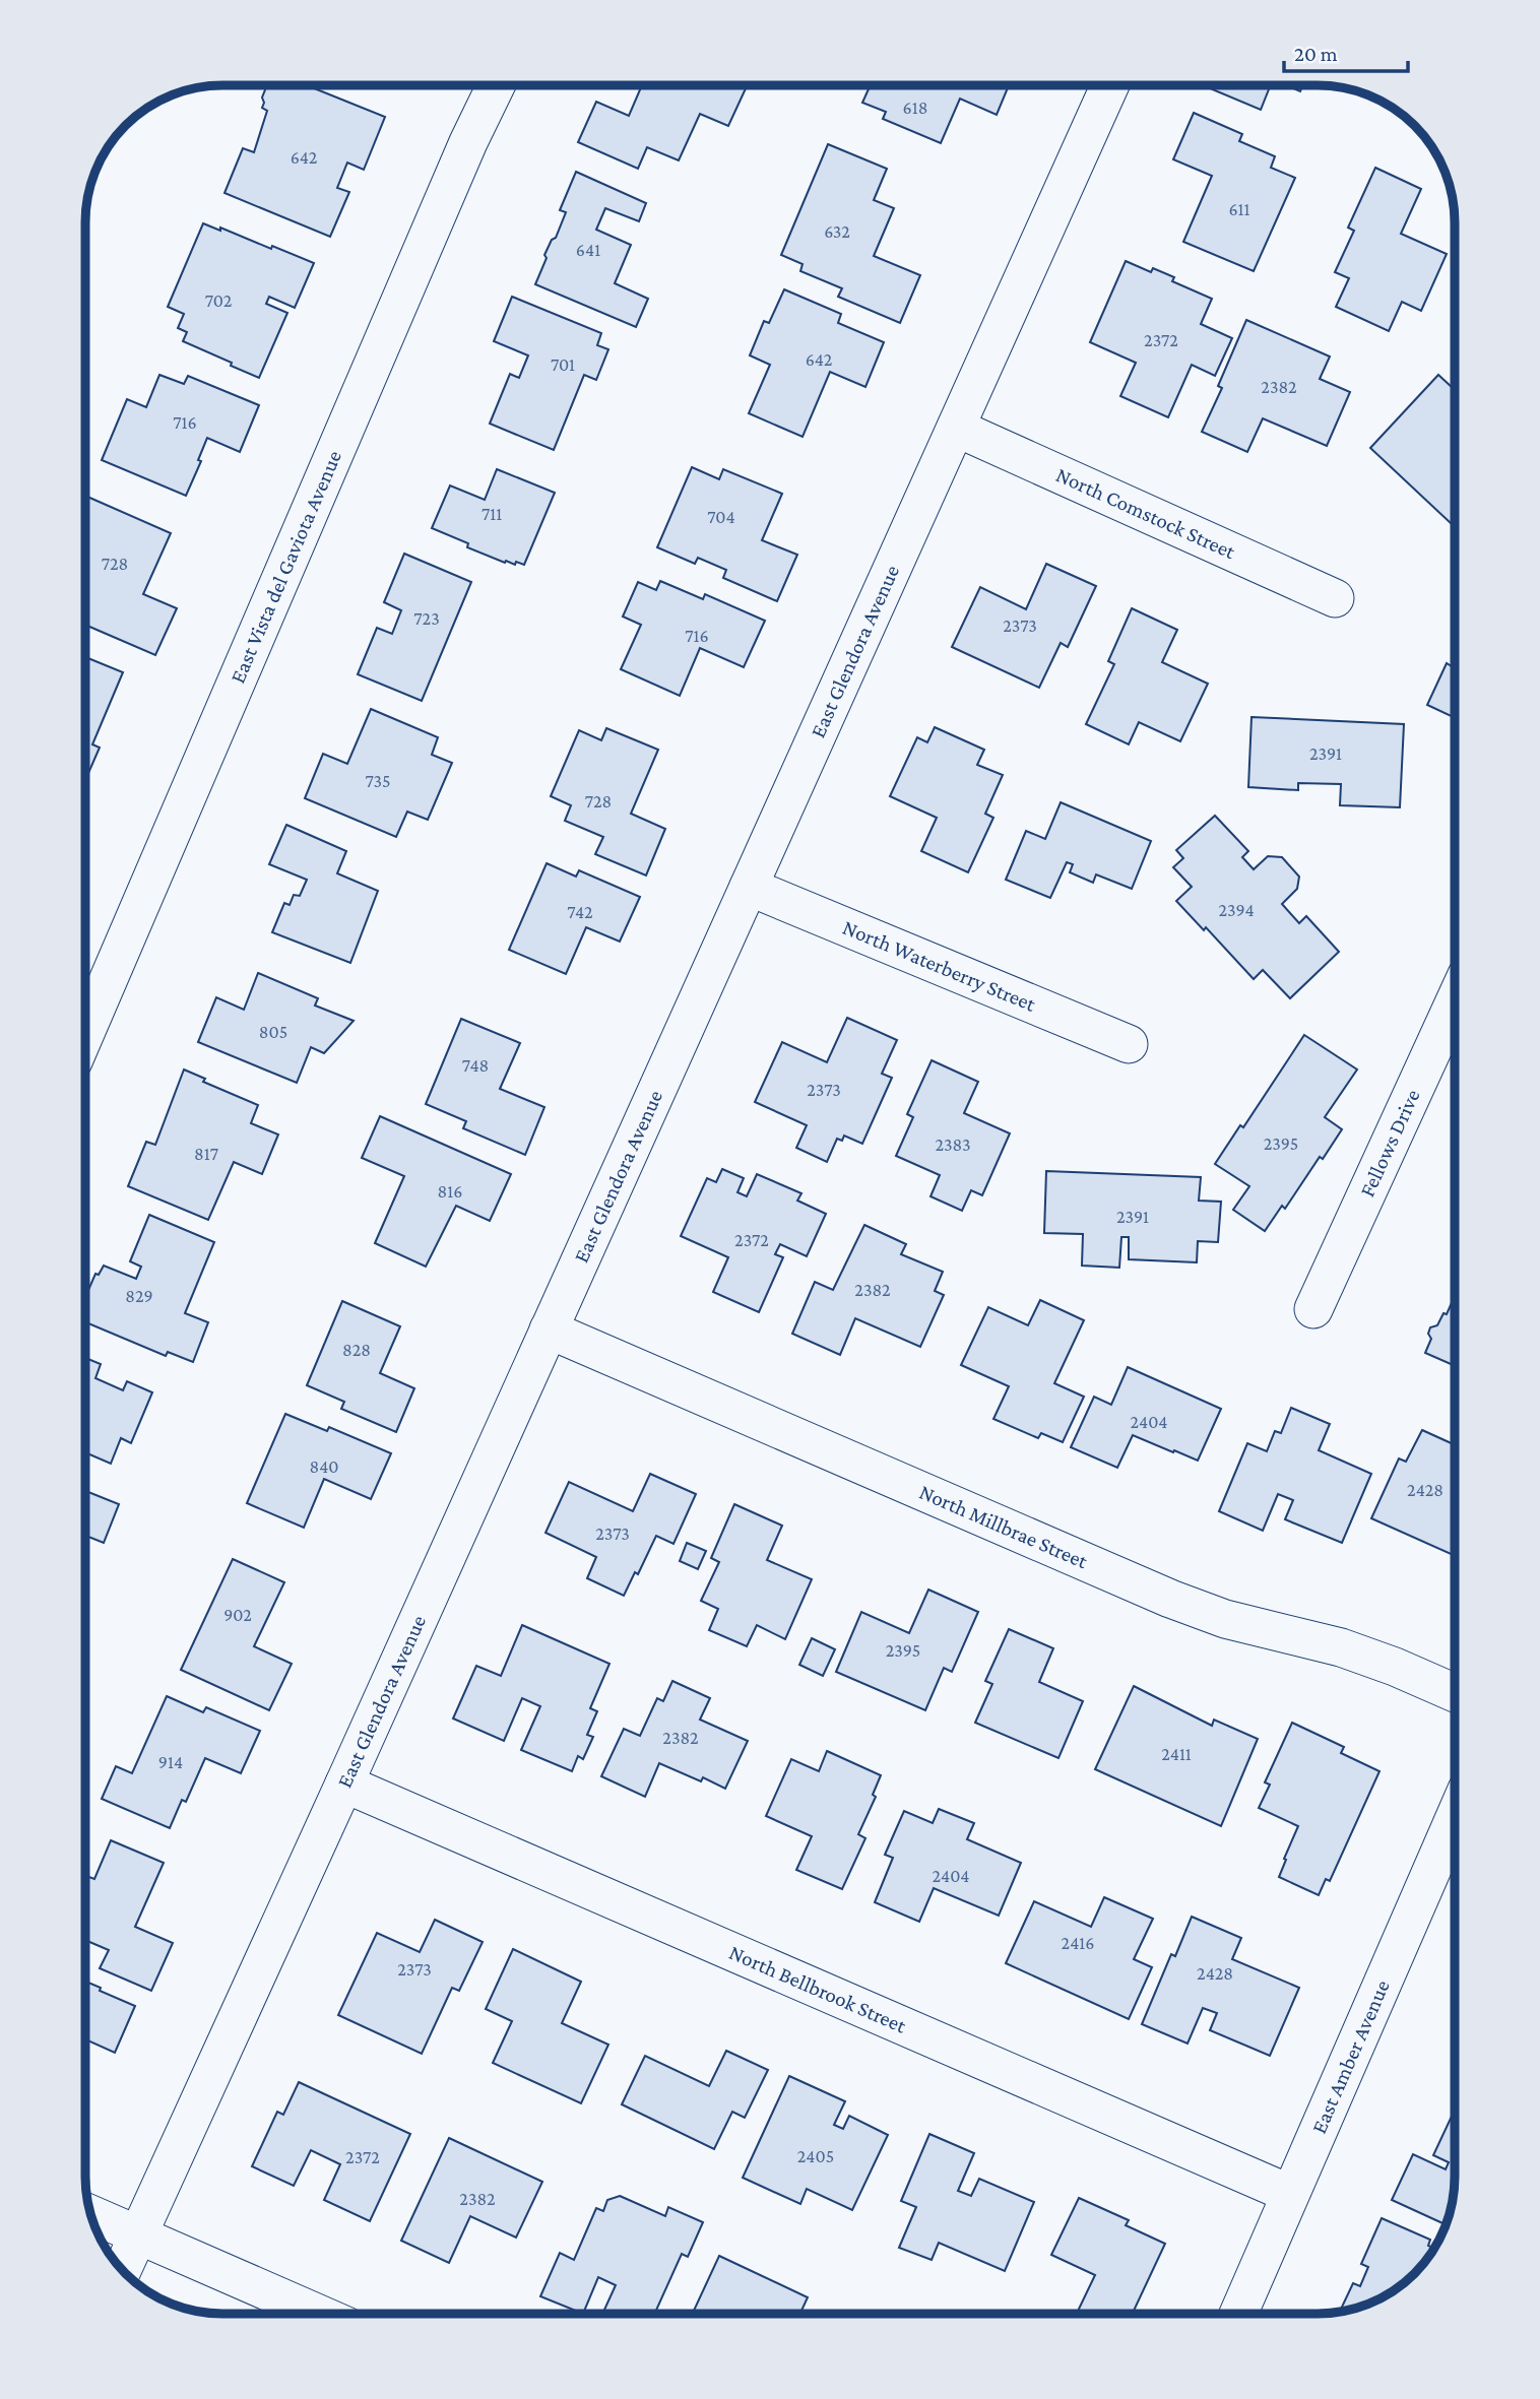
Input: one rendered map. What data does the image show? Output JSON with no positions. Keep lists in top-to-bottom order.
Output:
{
  "streets": {
    "street": [
      "North Comstock Street",
      "East Vista del Gaviota Avenue",
      "East Glendora Avenue",
      "North Waterberry Street",
      "Fellows Drive",
      "North Millbrae Street",
      "North Bellbrook Street",
      "East Amber Avenue"
    ]
  },
  "crossings": [
    ["North Comstock Street", "East Glendora Avenue"],
    ["East Glendora Avenue", "North Waterberry Street"],
    ["East Glendora Avenue", "North Millbrae Street"],
    ["East Glendora Avenue", "North Bellbrook Street"],
    ["North Bellbrook Street", "East Amber Avenue"]
  ],
  "house_numbers": [
    "618",
    "642",
    "611",
    "632",
    "641",
    "702",
    "2372",
    "642",
    "701",
    "2382",
    "716",
    "711",
    "704",
    "728",
    "723",
    "2373",
    "716",
    "2391",
    "735",
    "728",
    "2394",
    "742",
    "805",
    "748",
    "2373",
    "2395",
    "2383",
    "817",
    "816",
    "2391",
    "2372",
    "2382",
    "829",
    "828",
    "2404",
    "840",
    "2428",
    "2373",
    "902",
    "2395",
    "2382",
    "2411",
    "914",
    "2404",
    "2416",
    "2373",
    "2428",
    "2405",
    "2372",
    "2382"
  ],
  "scale_bar": "20 m"
}
